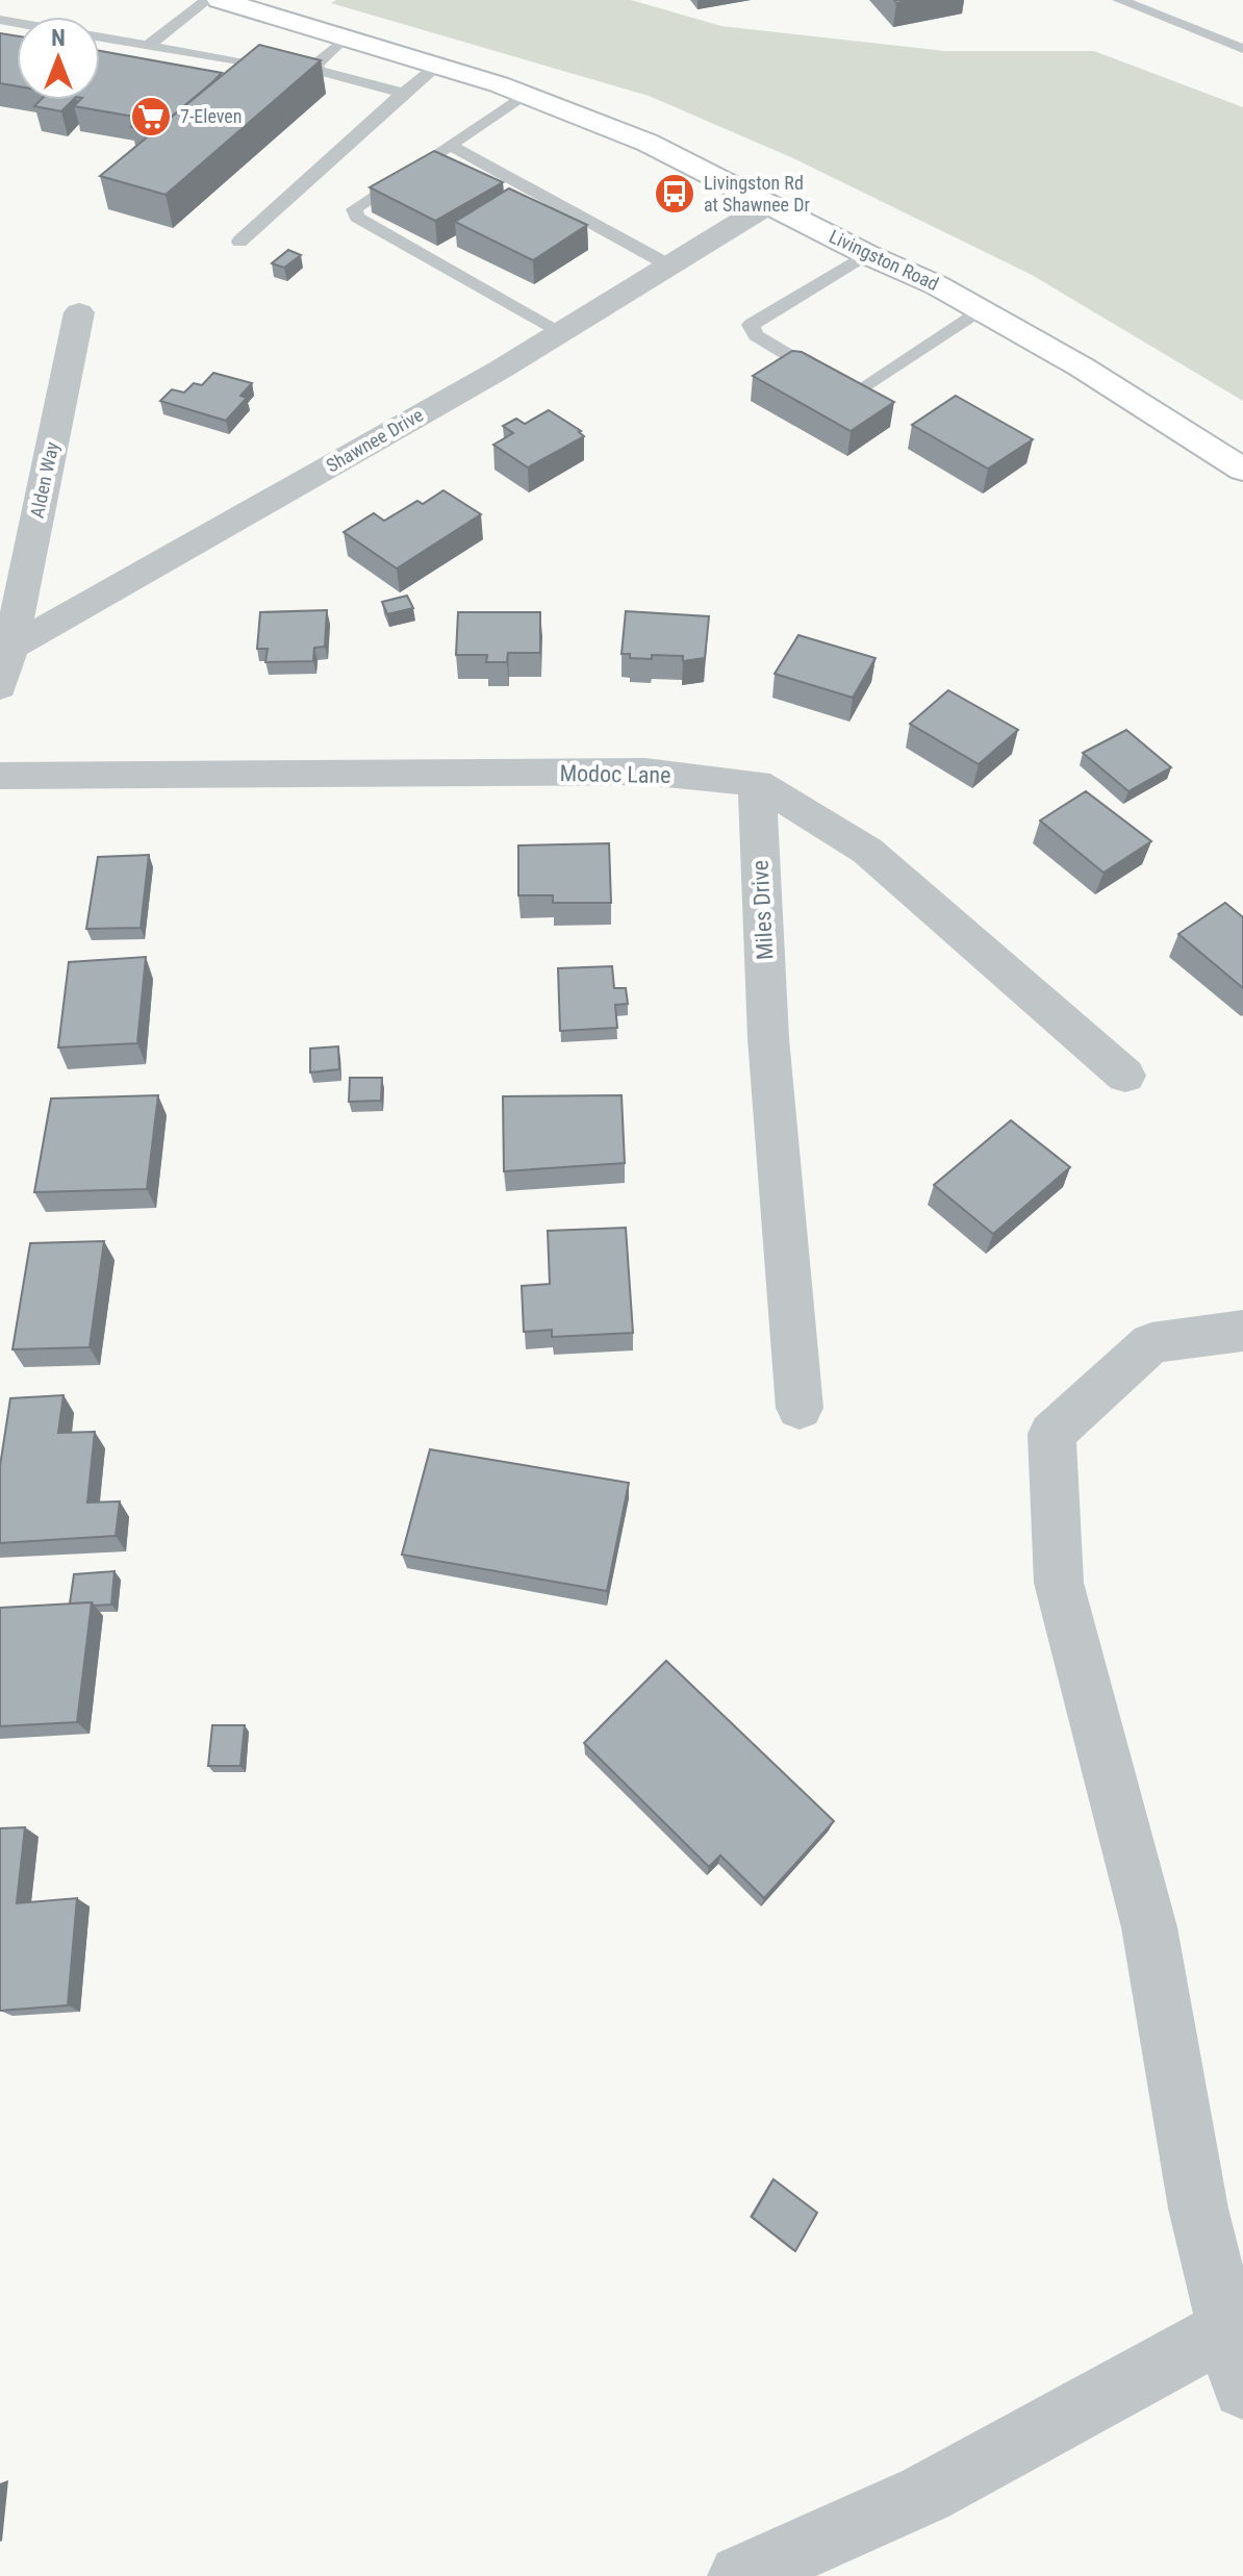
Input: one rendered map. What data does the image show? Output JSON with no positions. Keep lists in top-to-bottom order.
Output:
{
  "streets": {
    "main road": ["Livingston Road"],
    "street": [
      "Shawnee Drive",
      "Alden Way",
      "Modoc Lane",
      "Miles Drive"
    ]
  },
  "crossings": [
    ["Livingston Road", "Shawnee Drive"],
    ["Shawnee Drive", "Alden Way"],
    ["Modoc Lane", "Miles Drive"]
  ],
  "places": {
    "supermarket": ["7-Eleven"],
    "bus stop": ["Livingston Rd at Shawnee Dr"]
  },
  "north": "top"
}
